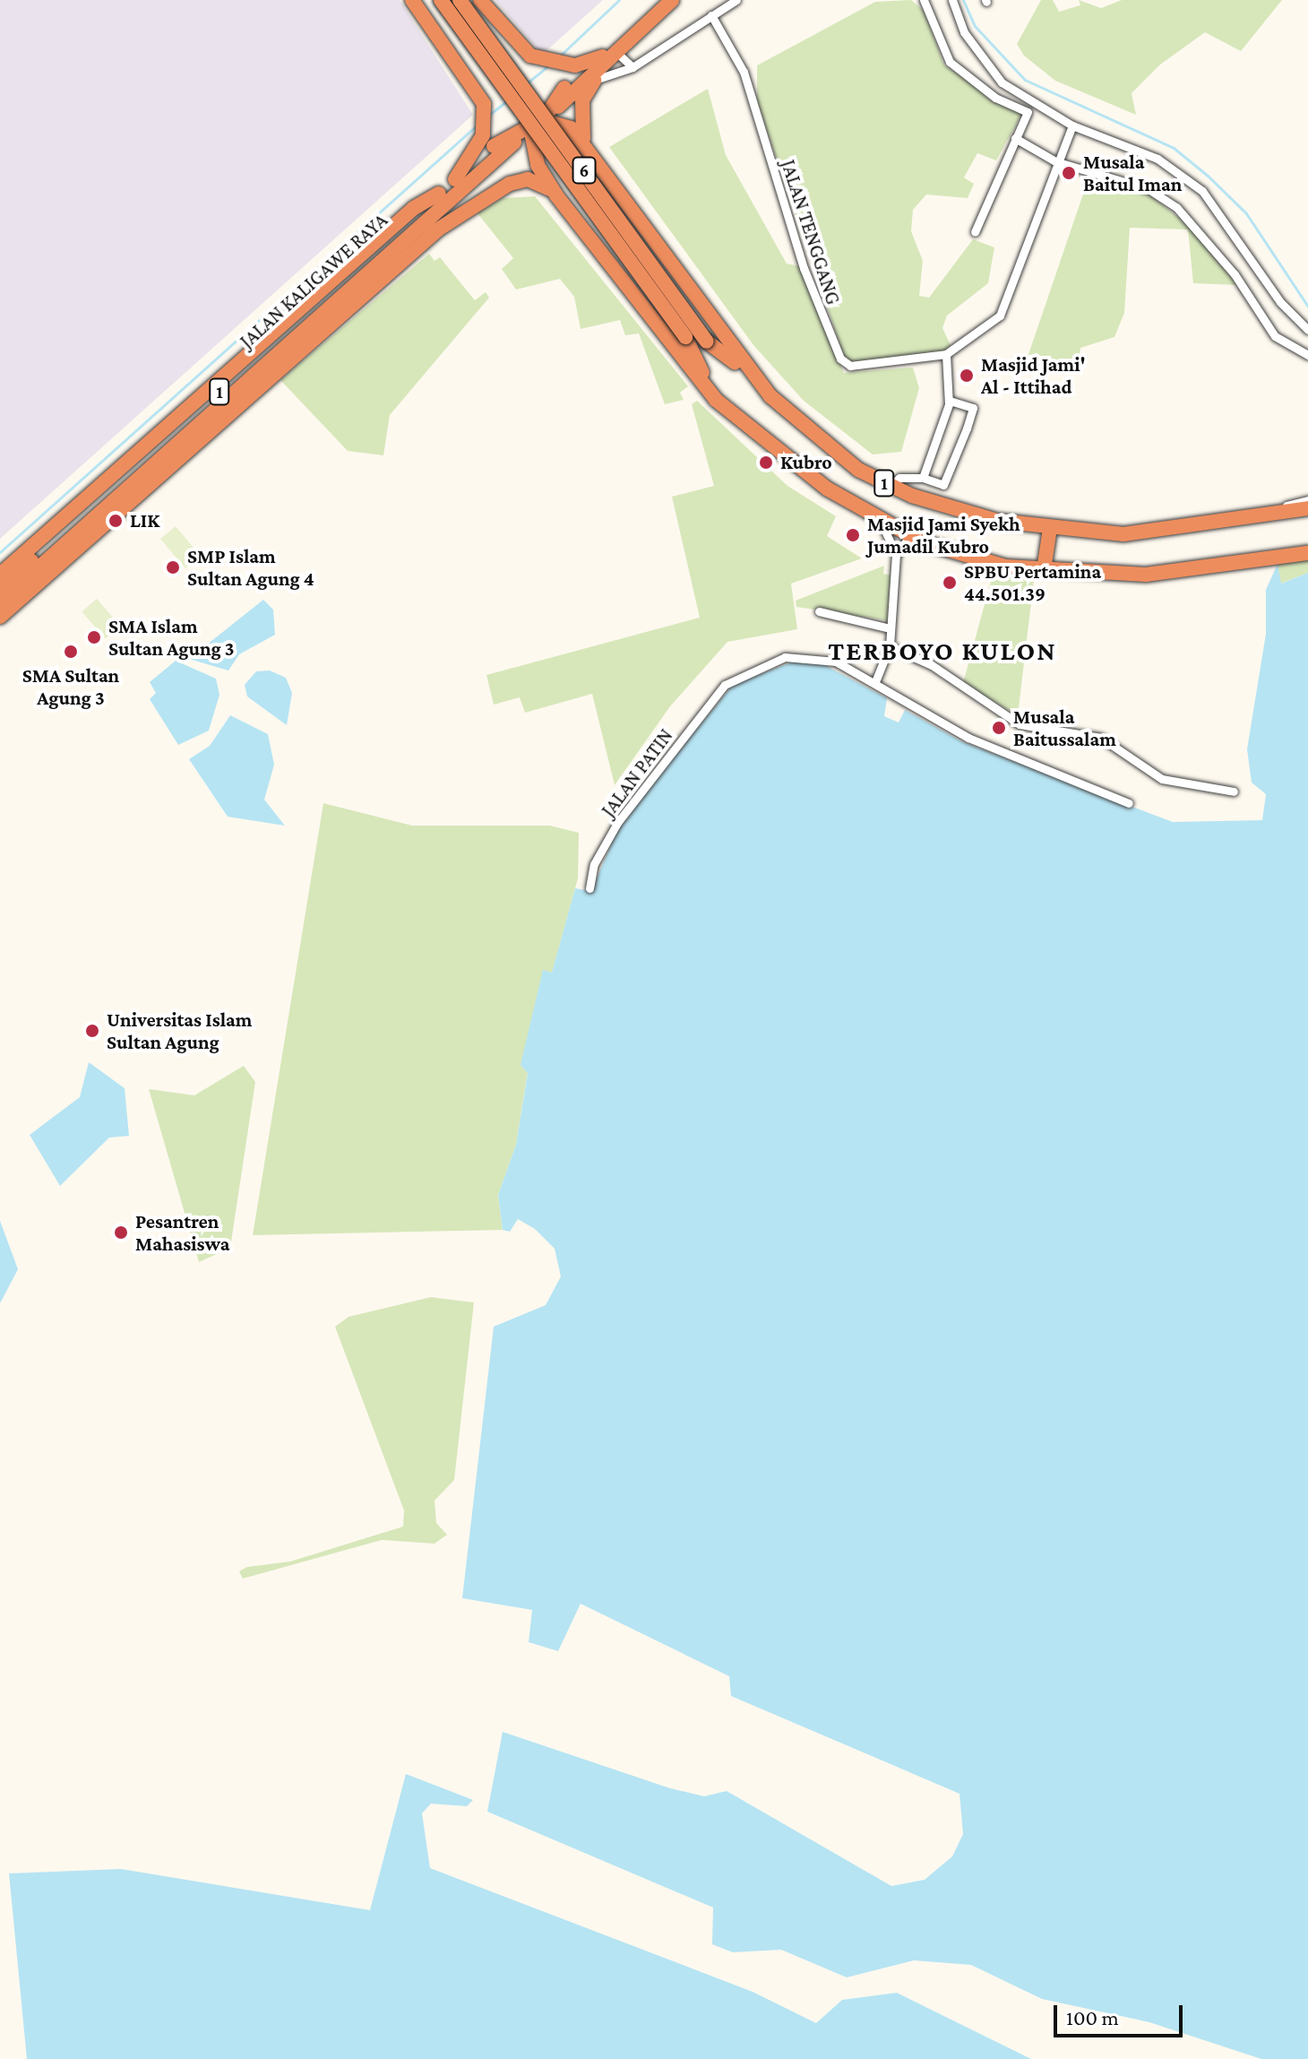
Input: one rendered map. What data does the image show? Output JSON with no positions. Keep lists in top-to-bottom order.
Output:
{
  "streets": {
    "highway": ["6", "JALAN KALIGAWE RAYA", "1"],
    "street": ["JALAN TENGGANG", "JALAN PATIN"]
  },
  "crossings": [
    ["6", "1"],
    ["JALAN KALIGAWE RAYA", "1"]
  ],
  "districts": ["TERBOYO KULON"],
  "places": [
    "Musala Baitul Iman",
    "Masjid Jami' Al - Ittihad",
    "Kubro",
    "LIK",
    "Masjid Jami Syekh Jumadil Kubro",
    "SMP Islam Sultan Agung 4",
    "SPBU Pertamina 44.501.39",
    "SMA Islam Sultan Agung 3",
    "SMA Sultan Agung 3",
    "Musala Baitussalam",
    "Universitas Islam Sultan Agung",
    "Pesantren Mahasiswa"
  ],
  "scale_bar": "100 m"
}
